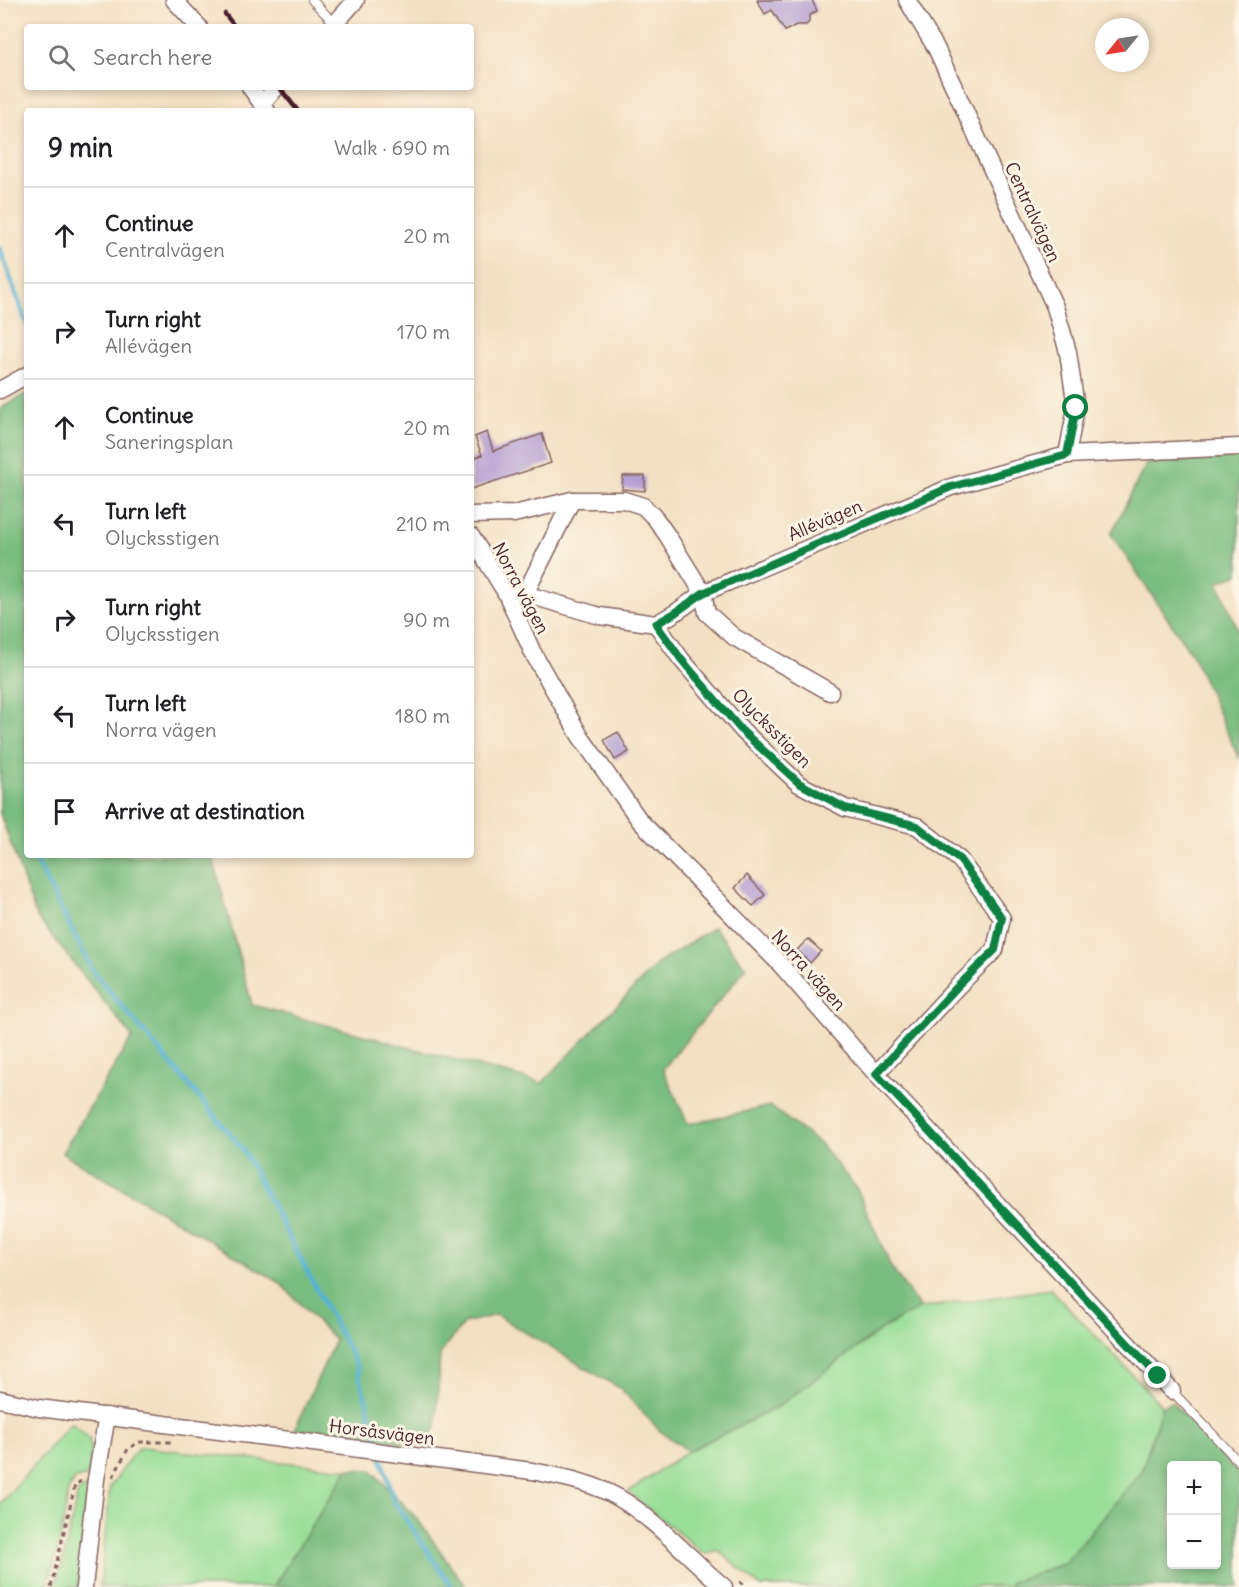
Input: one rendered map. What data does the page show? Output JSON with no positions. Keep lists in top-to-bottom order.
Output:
{
  "streets": {
    "street": [
      "Centralvägen",
      "Allévägen",
      "Norra vägen",
      "Olycksstigen",
      "Horsåsvägen"
    ]
  },
  "crossings": [
    ["Centralvägen", "Allévägen"],
    ["Allévägen", "Olycksstigen"],
    ["Norra vägen", "Olycksstigen"]
  ],
  "north": "bottom left",
  "page": {
    "search": "Search here",
    "heading": ["9 min", "Walk · 690 m"],
    "list": [
      ["Continue", "Centralvägen", "20 m"],
      ["Turn right", "Allévägen", "170 m"],
      ["Continue", "Saneringsplan", "20 m"],
      ["Turn left", "Olycksstigen", "210 m"],
      ["Turn right", "Olycksstigen", "90 m"],
      ["Turn left", "Norra vägen", "180 m"],
      "Arrive at destination"
    ],
    "map_buttons": ["+", "−"]
  }
}
